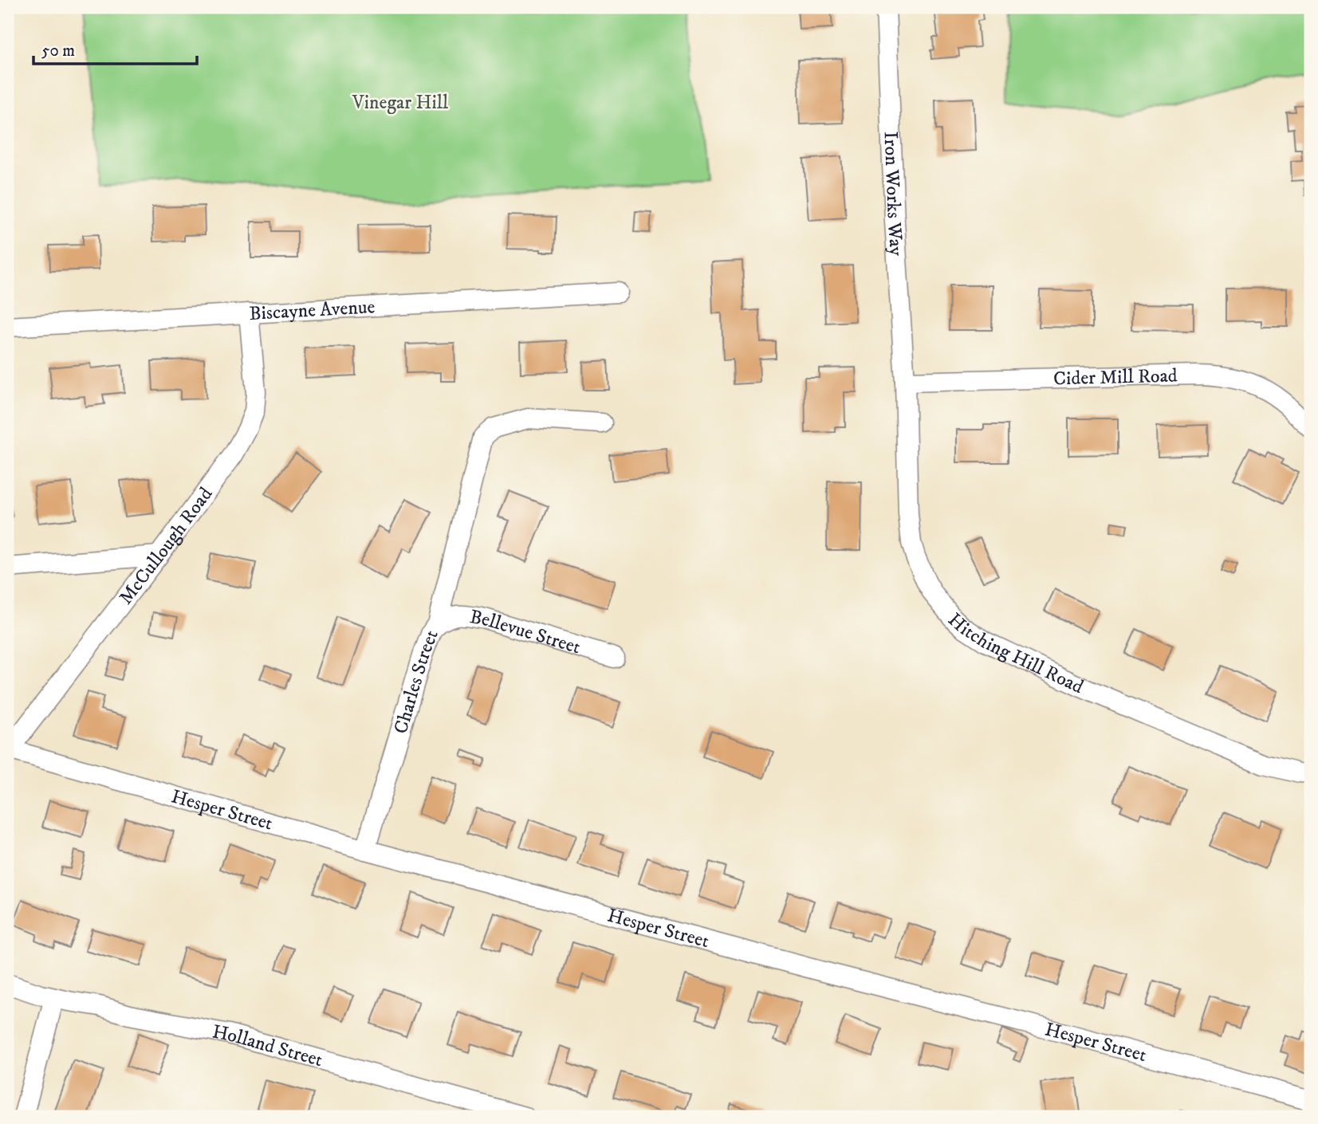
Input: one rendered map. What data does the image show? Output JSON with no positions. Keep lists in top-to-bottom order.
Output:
{
  "streets": {
    "street": [
      "Iron Works Way",
      "Biscayne Avenue",
      "Cider Mill Road",
      "McCullough Road",
      "Bellevue Street",
      "Hitching Hill Road",
      "Charles Street",
      "Hesper Street",
      "Holland Street"
    ]
  },
  "crossings": [
    ["Iron Works Way", "Cider Mill Road"],
    ["Iron Works Way", "Hitching Hill Road"],
    ["Biscayne Avenue", "McCullough Road"],
    ["Cider Mill Road", "Hitching Hill Road"],
    ["McCullough Road", "Hesper Street"],
    ["Bellevue Street", "Charles Street"],
    ["Charles Street", "Hesper Street"]
  ],
  "parks": ["Vinegar Hill"],
  "scale_bar": "50 m"
}
